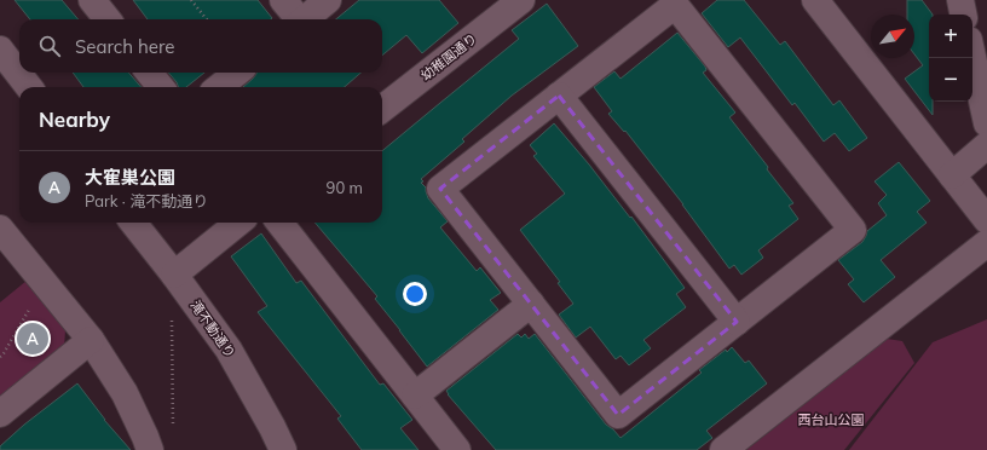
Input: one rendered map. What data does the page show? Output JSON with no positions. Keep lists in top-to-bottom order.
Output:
{
  "streets": {
    "street": ["幼稚園通り", "滝不動通り"]
  },
  "parks": ["西台山公園"],
  "north": "top right",
  "page": {
    "map_buttons": ["+", "−"],
    "search": "Search here",
    "heading": "Nearby",
    "list": [
      {
        "mark": "A",
        "name": "大寉巣公園",
        "note": "Park · 滝不動通り",
        "value": "90 m"
      }
    ],
    "pins": "A"
  }
}
